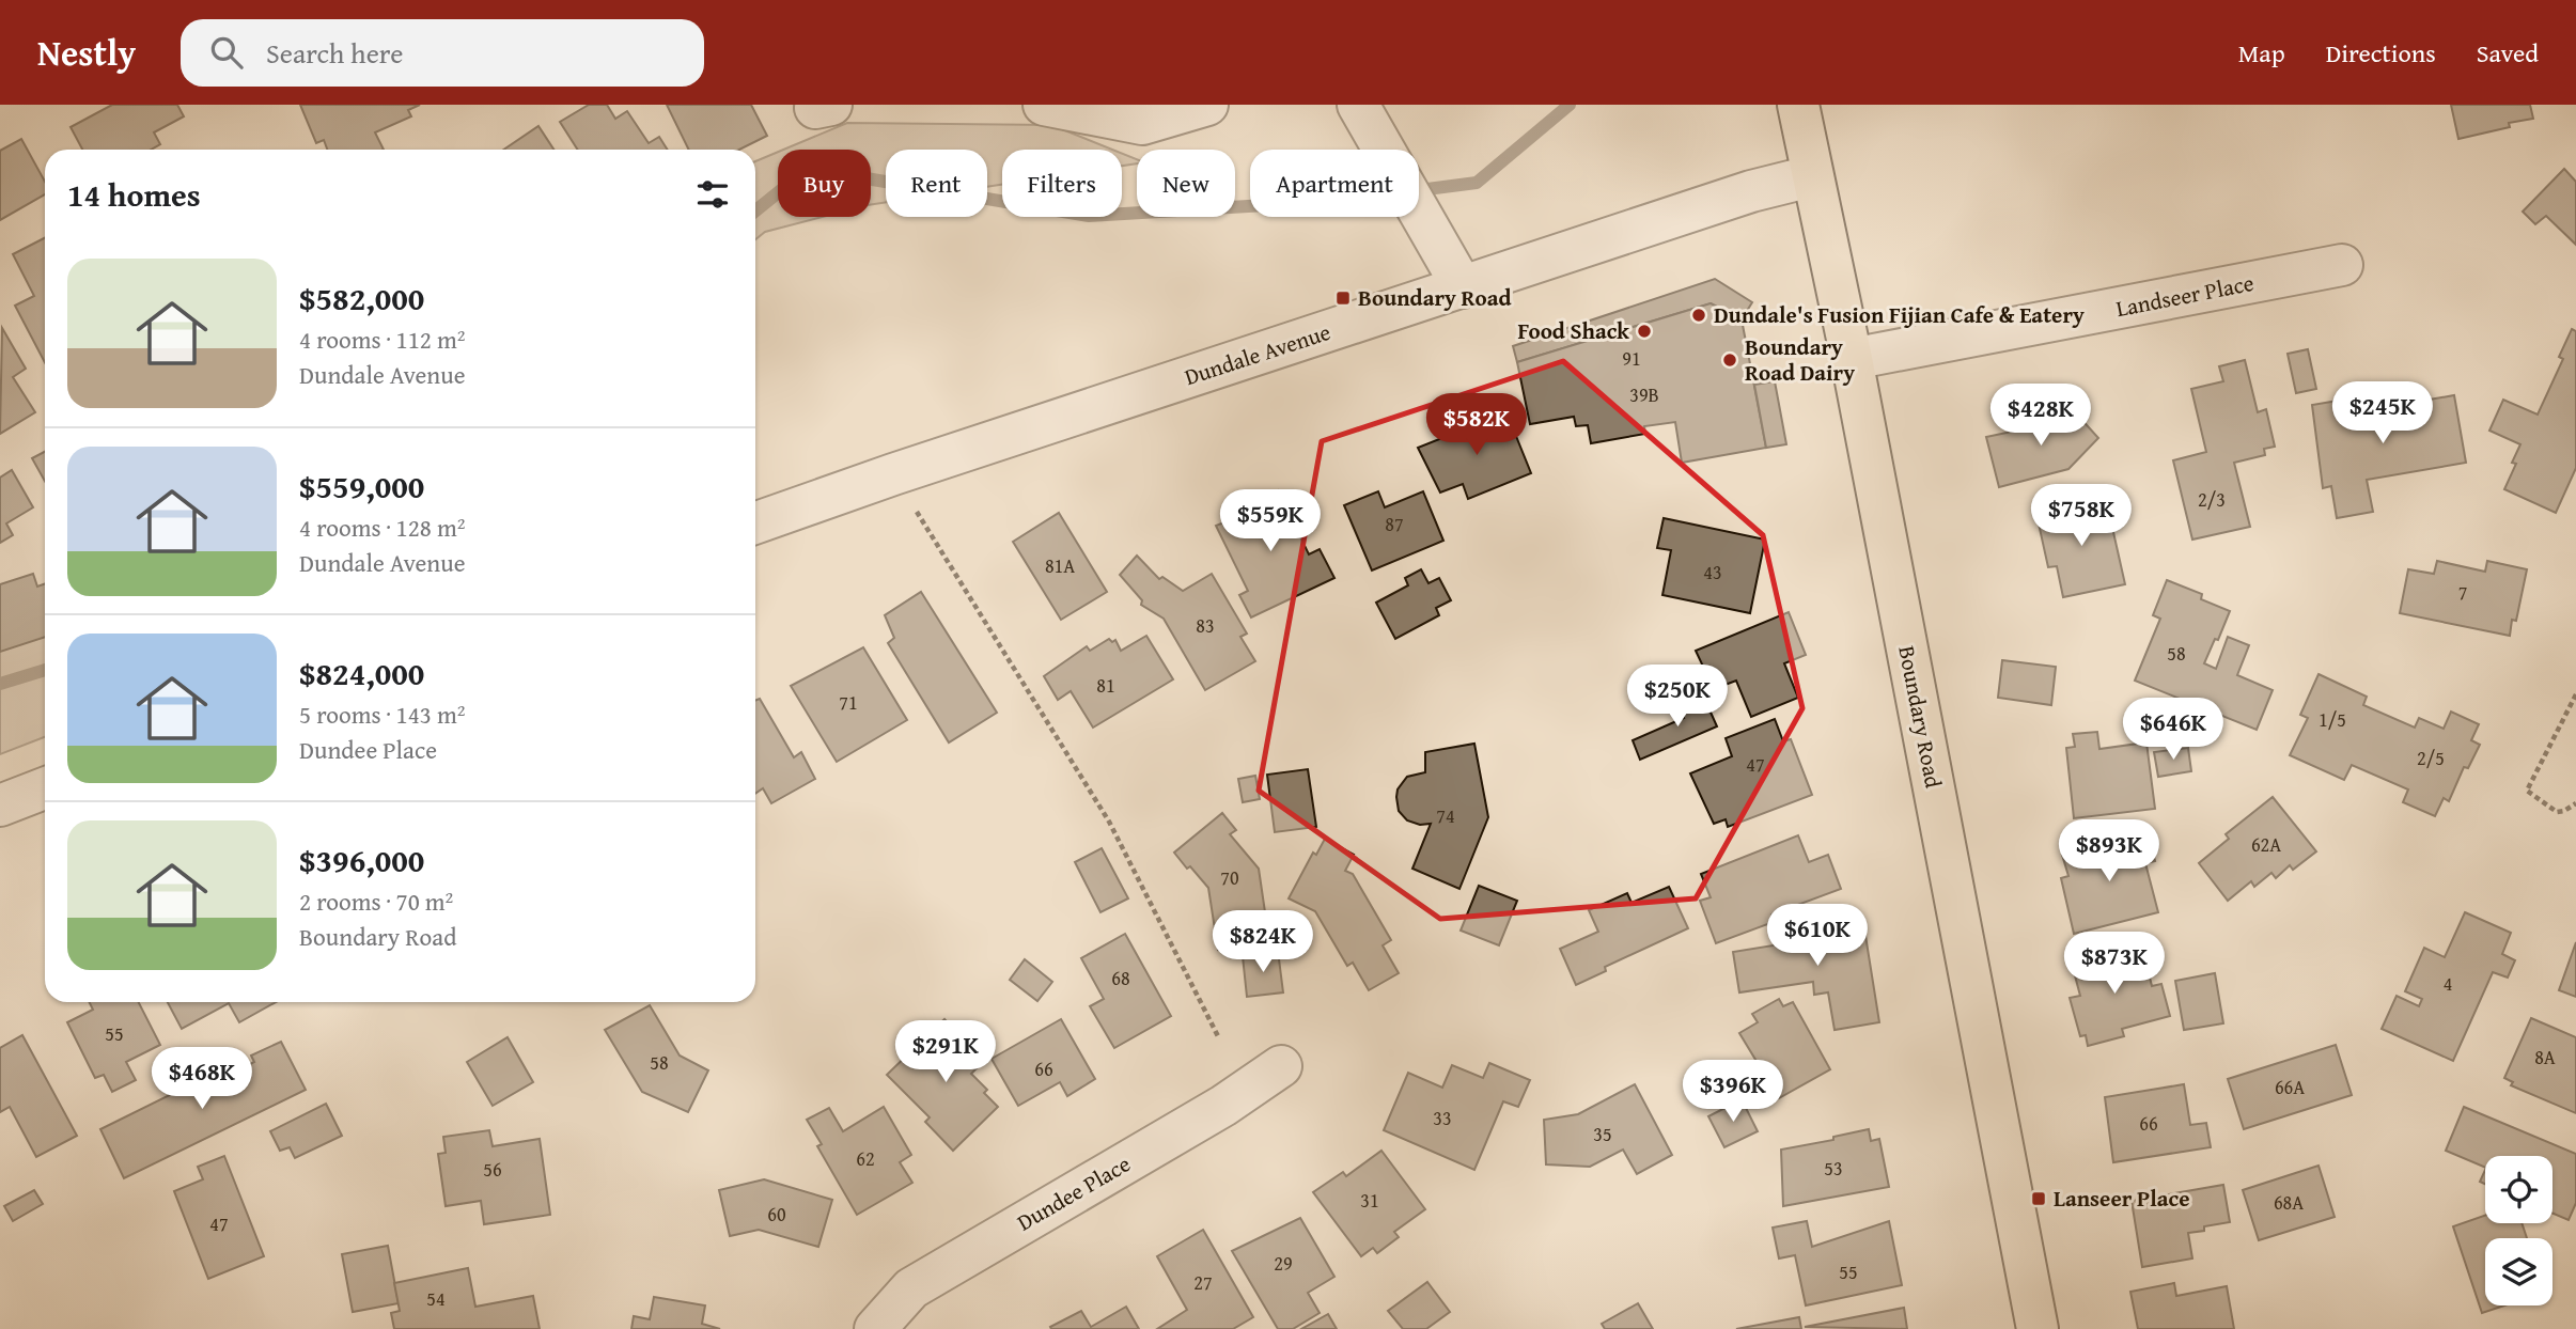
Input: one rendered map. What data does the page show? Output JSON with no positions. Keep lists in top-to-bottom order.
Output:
{
  "streets": {
    "main road": ["Boundary Road"],
    "street": ["Landseer Place", "Dundale Avenue", "Dundee Place"]
  },
  "crossings": [
    ["Landseer Place", "Boundary Road"],
    ["Dundale Avenue", "Boundary Road"]
  ],
  "places": {
    "transit": ["Boundary Road", "Lanseer Place"],
    "other": ["Dundale's Fusion Fijian Cafe & Eatery", "Food Shack", "Boundary Road Dairy"]
  },
  "house_numbers": [
    "91",
    "39B",
    "2/3",
    "87",
    "81A",
    "43",
    "7",
    "83",
    "58",
    "81",
    "71",
    "1/5",
    "2/5",
    "47",
    "74",
    "62A",
    "70",
    "68",
    "4",
    "55",
    "8A",
    "58",
    "66",
    "66A",
    "33",
    "66",
    "35",
    "62",
    "53",
    "56",
    "31",
    "68A",
    "60",
    "47",
    "29",
    "55",
    "27",
    "54"
  ],
  "page": {
    "header": "Nestly",
    "search": "Search here",
    "nav": ["Map", "Directions", "Saved"],
    "chip": [
      "Buy",
      "Rent",
      "Filters",
      "New",
      "Apartment"
    ],
    "heading": "14 homes",
    "list": [
      {
        "name": "$582,000",
        "note": "4 rooms · 112 m² · Dundale Avenue"
      },
      {
        "name": "$559,000",
        "note": "4 rooms · 128 m² · Dundale Avenue"
      },
      {
        "name": "$824,000",
        "note": "5 rooms · 143 m² · Dundee Place"
      },
      {
        "name": "$396,000",
        "note": "2 rooms · 70 m² · Boundary Road"
      }
    ],
    "price": [
      "$245K",
      "$428K",
      "$582K",
      "$758K",
      "$559K",
      "$250K",
      "$646K",
      "$893K",
      "$610K",
      "$824K",
      "$873K",
      "$291K",
      "$468K",
      "$396K"
    ]
  }
}
